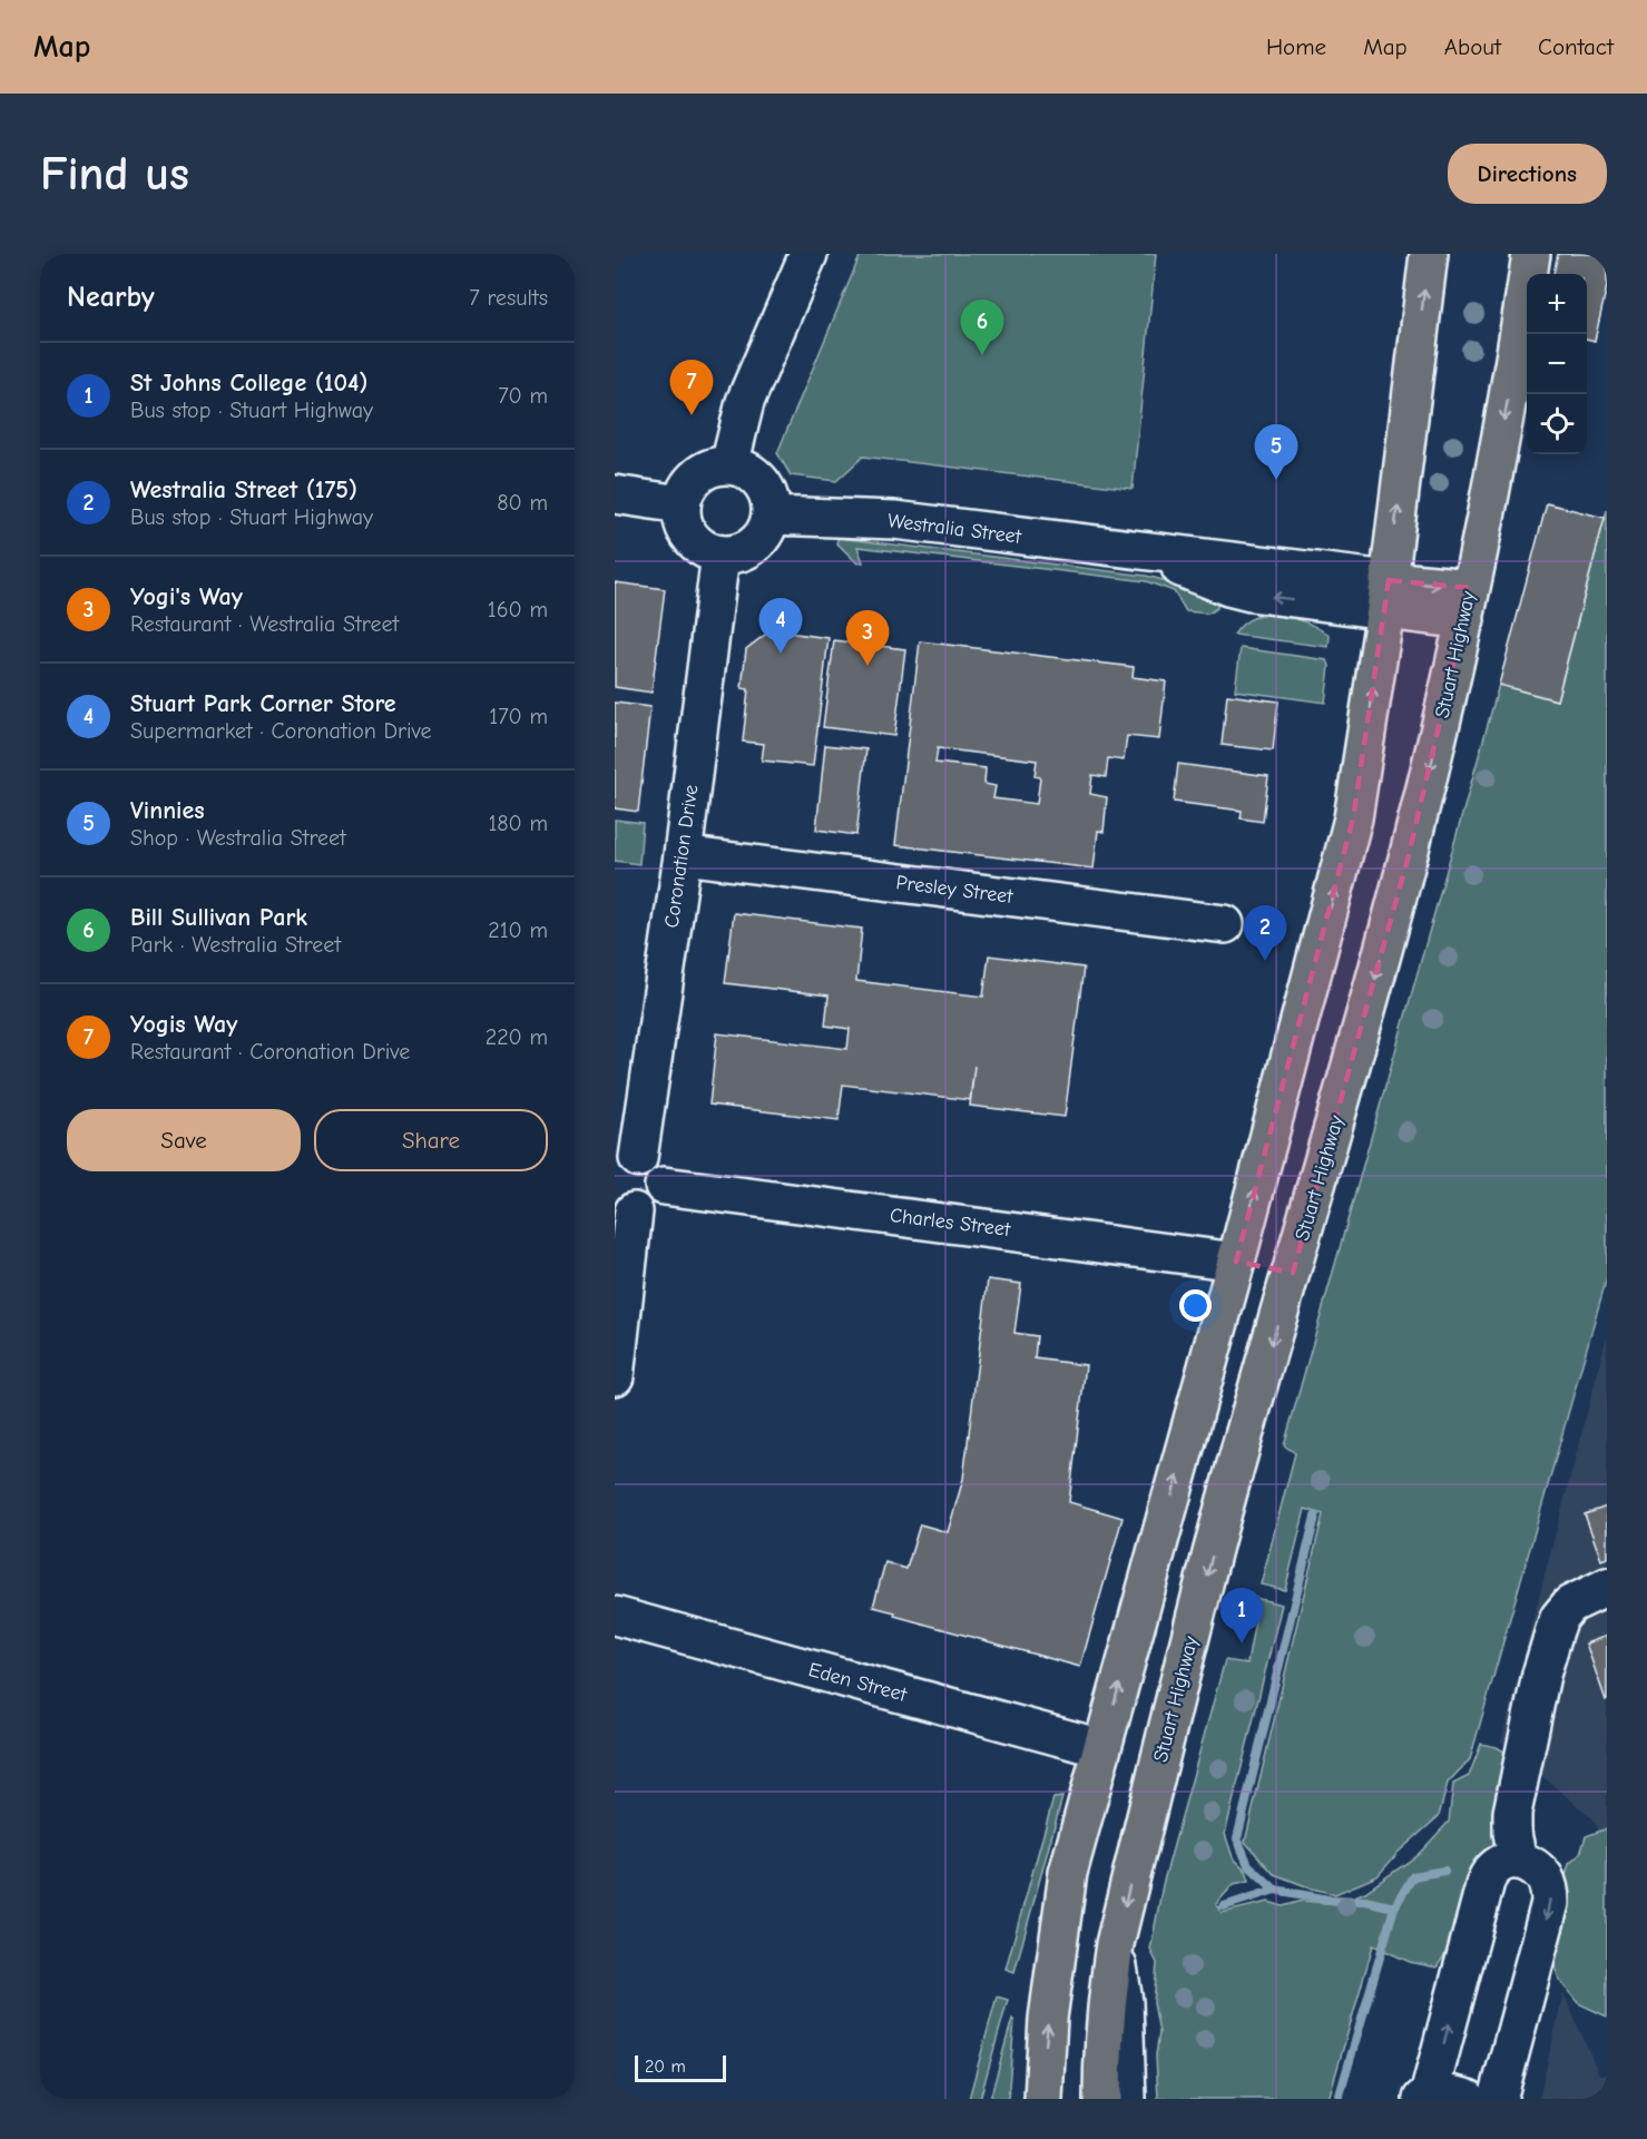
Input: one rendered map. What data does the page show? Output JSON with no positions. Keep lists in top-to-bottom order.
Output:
{
  "streets": {
    "highway": ["Westralia Street", "Stuart Highway"],
    "street": [
      "Coronation Drive",
      "Presley Street",
      "Charles Street",
      "Eden Street"
    ]
  },
  "crossings": [
    ["Westralia Street", "Stuart Highway"],
    ["Westralia Street", "Coronation Drive"],
    ["Coronation Drive", "Presley Street"]
  ],
  "scale_bar": "20 m",
  "page": {
    "header": "Map",
    "nav": [
      "Home",
      "Map",
      "About",
      "Contact"
    ],
    "buttons": [
      "Directions",
      ["Save", "Share"]
    ],
    "title": "Find us",
    "heading": ["Nearby", "7 results"],
    "map_buttons": ["+", "−"],
    "pins": [
      "6",
      "7",
      "5",
      "4",
      "3",
      "2",
      "1"
    ],
    "list": [
      {
        "mark": "1",
        "name": "St Johns College (104)",
        "note": "Bus stop · Stuart Highway",
        "value": "70 m"
      },
      {
        "mark": "2",
        "name": "Westralia Street (175)",
        "note": "Bus stop · Stuart Highway",
        "value": "80 m"
      },
      {
        "mark": "3",
        "name": "Yogi's Way",
        "note": "Restaurant · Westralia Street",
        "value": "160 m"
      },
      {
        "mark": "4",
        "name": "Stuart Park Corner Store",
        "note": "Supermarket · Coronation Drive",
        "value": "170 m"
      },
      {
        "mark": "5",
        "name": "Vinnies",
        "note": "Shop · Westralia Street",
        "value": "180 m"
      },
      {
        "mark": "6",
        "name": "Bill Sullivan Park",
        "note": "Park · Westralia Street",
        "value": "210 m"
      },
      {
        "mark": "7",
        "name": "Yogis Way",
        "note": "Restaurant · Coronation Drive",
        "value": "220 m"
      }
    ],
    "scale": "20 m"
  }
}
